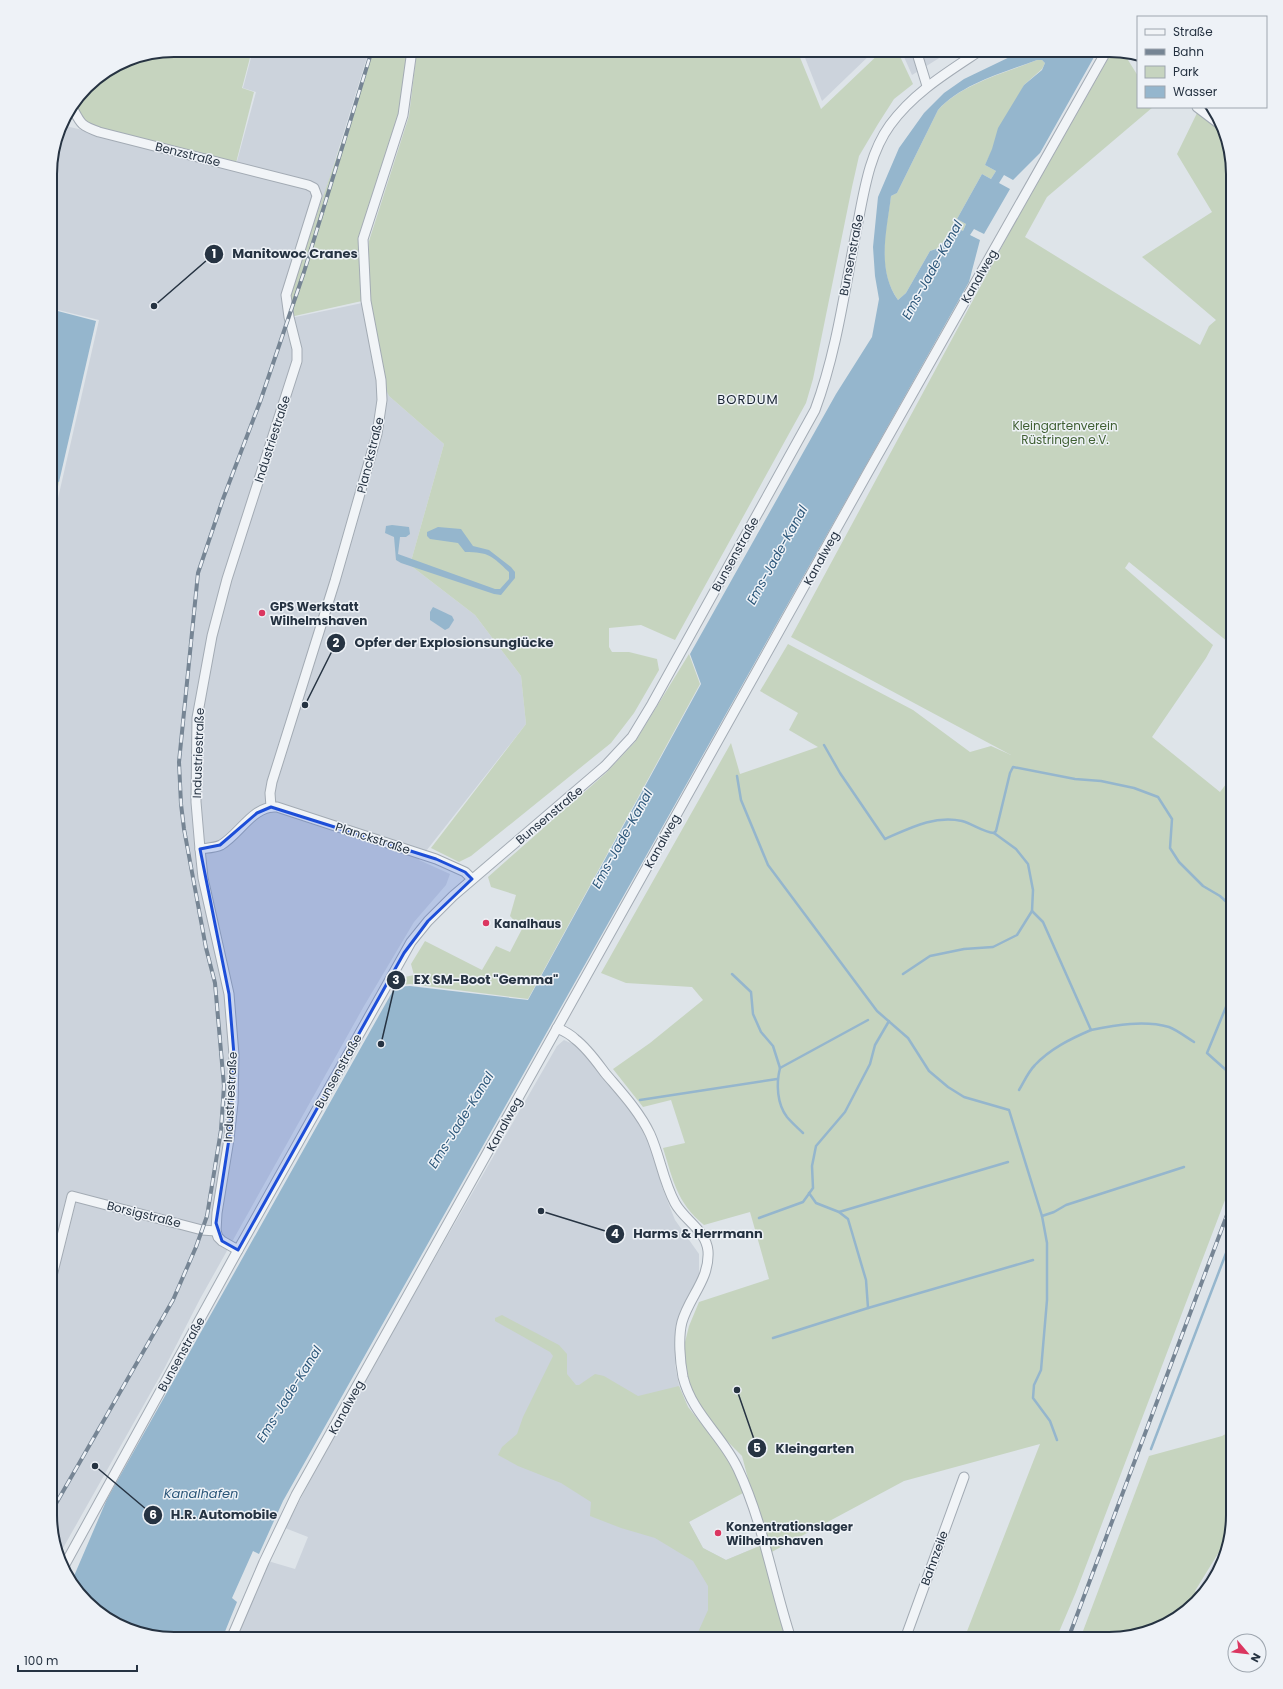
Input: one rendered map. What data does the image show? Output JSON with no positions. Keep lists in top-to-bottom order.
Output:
{
  "streets": {
    "street": [
      "Benzstraße",
      "Bunsenstraße",
      "Kanalweg",
      "Industriestraße",
      "Planckstraße",
      "Borsigstraße",
      "Bahnzeile"
    ]
  },
  "crossings": [
    ["Benzstraße", "Industriestraße"],
    ["Bunsenstraße", "Planckstraße"],
    ["Industriestraße", "Borsigstraße"]
  ],
  "districts": ["BORDUM"],
  "water": ["Ems-Jade-Kanal", "Kanalhafen"],
  "parks": ["Kleingartenverein Rüstringen e.V."],
  "places": [
    "Manitowoc Cranes",
    "GPS Werkstatt Wilhelmshaven",
    "Opfer der Explosionsunglücke",
    "Kanalhaus",
    "EX SM-Boot \"Gemma\"",
    "Harms & Herrmann",
    "Kleingarten",
    "H.R. Automobile",
    "Konzentrationslager Wilhelmshaven"
  ],
  "legend": [
    "Straße",
    "Bahn",
    "Park",
    "Wasser"
  ],
  "scale_bar": "100 m",
  "north": "bottom right"
}
